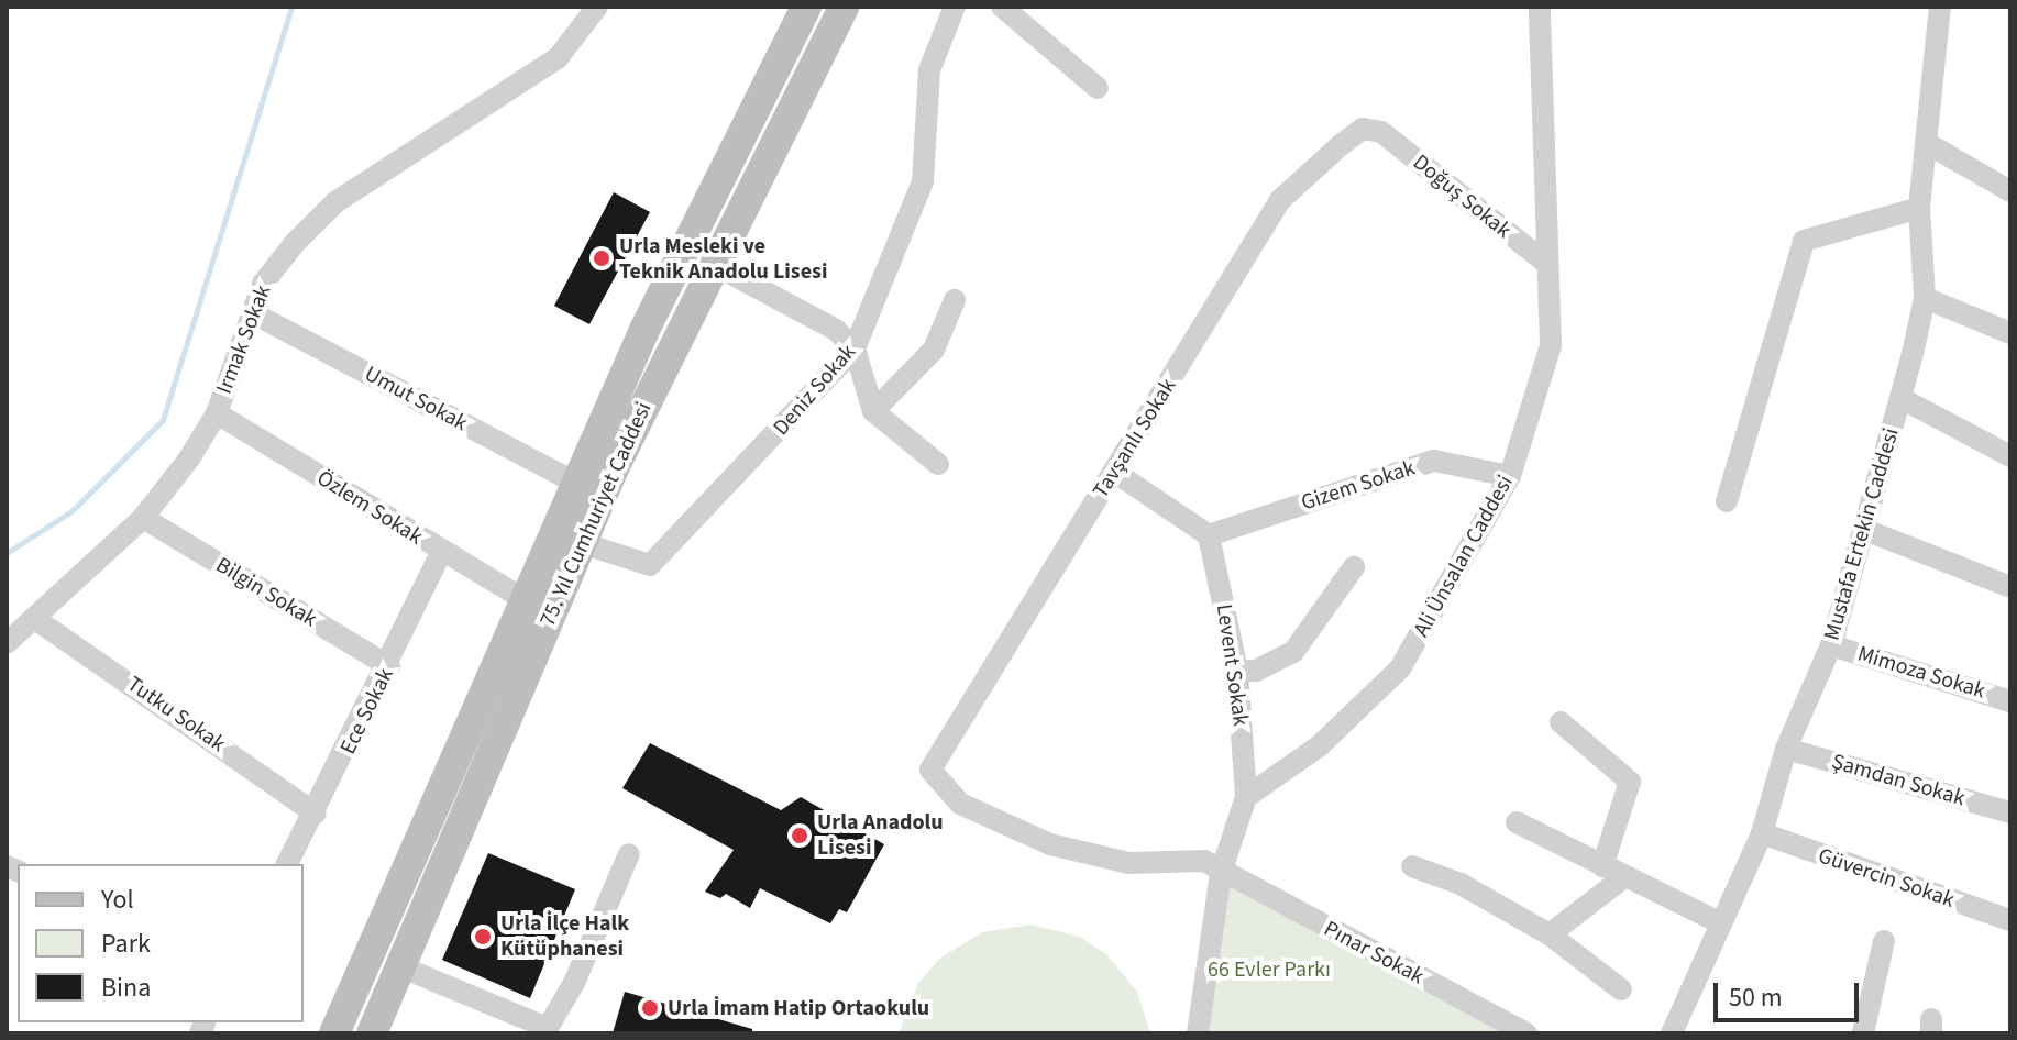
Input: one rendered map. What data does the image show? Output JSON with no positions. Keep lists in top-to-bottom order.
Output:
{
  "streets": {
    "street": [
      "Doğuş Sokak",
      "Irmak Sokak",
      "Deniz Sokak",
      "Umut Sokak",
      "Tavşanlı Sokak",
      "Gizem Sokak",
      "Özlem Sokak",
      "75. Yıl Cumhuriyet Caddesi",
      "Mustafa Ertekin Caddesi",
      "Ali Ünsalan Caddesi",
      "Bilgin Sokak",
      "Levent Sokak",
      "Mimoza Sokak",
      "Ece Sokak",
      "Tutku Sokak",
      "Şamdan Sokak",
      "Güvercin Sokak",
      "Pınar Sokak"
    ]
  },
  "crossings": [
    ["Doğuş Sokak", "Tavşanlı Sokak"],
    ["Doğuş Sokak", "Ali Ünsalan Caddesi"],
    ["Irmak Sokak", "Umut Sokak"],
    ["Irmak Sokak", "Özlem Sokak"],
    ["Irmak Sokak", "Bilgin Sokak"],
    ["Irmak Sokak", "Tutku Sokak"],
    ["Deniz Sokak", "75. Yıl Cumhuriyet Caddesi"],
    ["Umut Sokak", "75. Yıl Cumhuriyet Caddesi"],
    ["Tavşanlı Sokak", "Pınar Sokak"],
    ["Gizem Sokak", "Ali Ünsalan Caddesi"],
    ["Gizem Sokak", "Levent Sokak"],
    ["Özlem Sokak", "75. Yıl Cumhuriyet Caddesi"],
    ["Özlem Sokak", "Ece Sokak"],
    ["Mustafa Ertekin Caddesi", "Mimoza Sokak"],
    ["Mustafa Ertekin Caddesi", "Şamdan Sokak"],
    ["Mustafa Ertekin Caddesi", "Güvercin Sokak"],
    ["Ali Ünsalan Caddesi", "Levent Sokak"],
    ["Bilgin Sokak", "Ece Sokak"],
    ["Ece Sokak", "Tutku Sokak"]
  ],
  "parks": ["66 Evler Parkı"],
  "places": [
    "Urla Mesleki ve Teknik Anadolu Lisesi",
    "Urla Anadolu Lisesi",
    "Urla İlçe Halk Kütüphanesi",
    "Urla İmam Hatip Ortaokulu"
  ],
  "legend": ["Yol", "Park", "Bina"],
  "scale_bar": "50 m"
}
